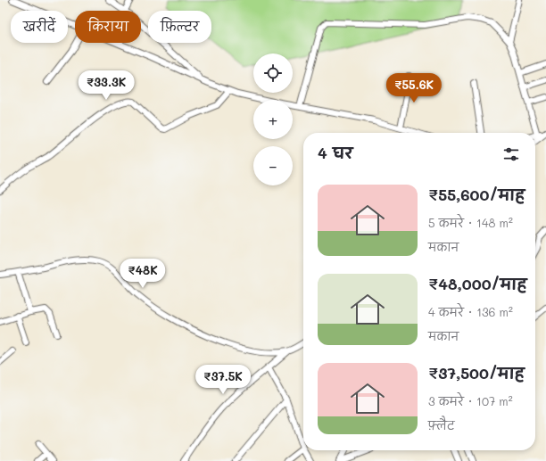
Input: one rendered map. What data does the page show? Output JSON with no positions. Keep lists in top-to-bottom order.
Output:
{
  "page": {
    "chip": ["खरीदें", "किराया", "फ़िल्टर"],
    "map_buttons": ["+", "−"],
    "price": [
      "₹33.3K",
      "₹55.6K",
      "₹48K",
      "₹37.5K"
    ],
    "heading": "4 घर",
    "list": [
      {
        "name": "₹55,600/माह",
        "note": "5 कमरे · 148 m² · मकान"
      },
      {
        "name": "₹48,000/माह",
        "note": "4 कमरे · 136 m² · मकान"
      },
      {
        "name": "₹37,500/माह",
        "note": "3 कमरे · 107 m² · फ़्लैट"
      }
    ]
  }
}
